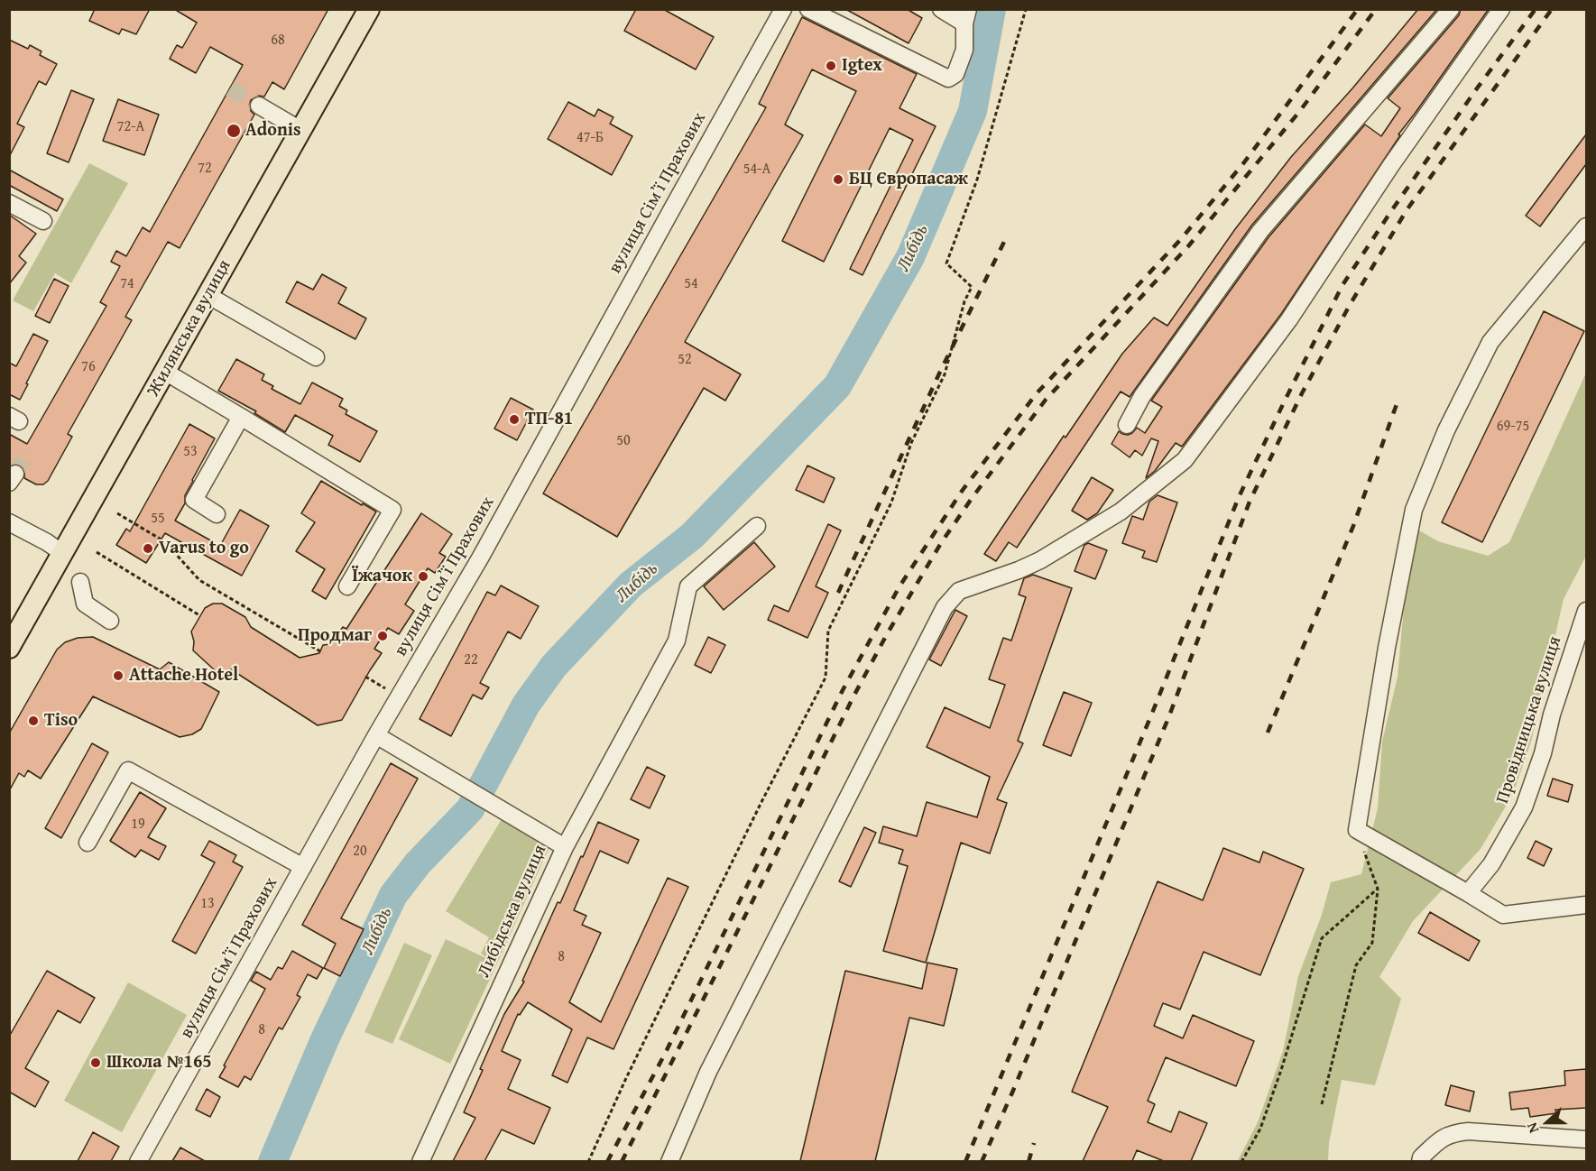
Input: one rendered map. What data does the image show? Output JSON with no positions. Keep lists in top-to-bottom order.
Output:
{
  "streets": {
    "main road": ["Жилянська вулиця"],
    "street": ["вулиця Сімʼї Прахових", "Провідницька вулиця", "Либідська вулиця"]
  },
  "crossings": [
    ["вулиця Сімʼї Прахових", "Либідська вулиця"]
  ],
  "water": ["Либідь"],
  "places": [
    "Igtex",
    "Adonis",
    "БЦ Європасаж",
    "ТП-81",
    "Varus to go",
    "Їжачок",
    "Продмаг",
    "Attache Hotel",
    "Tiso",
    "Школа №165"
  ],
  "house_numbers": [
    "68",
    "72-А",
    "47-Б",
    "72",
    "54-А",
    "74",
    "54",
    "52",
    "76",
    "69-75",
    "50",
    "53",
    "55",
    "22",
    "19",
    "20",
    "13",
    "8",
    "8"
  ],
  "north": "left"
}
